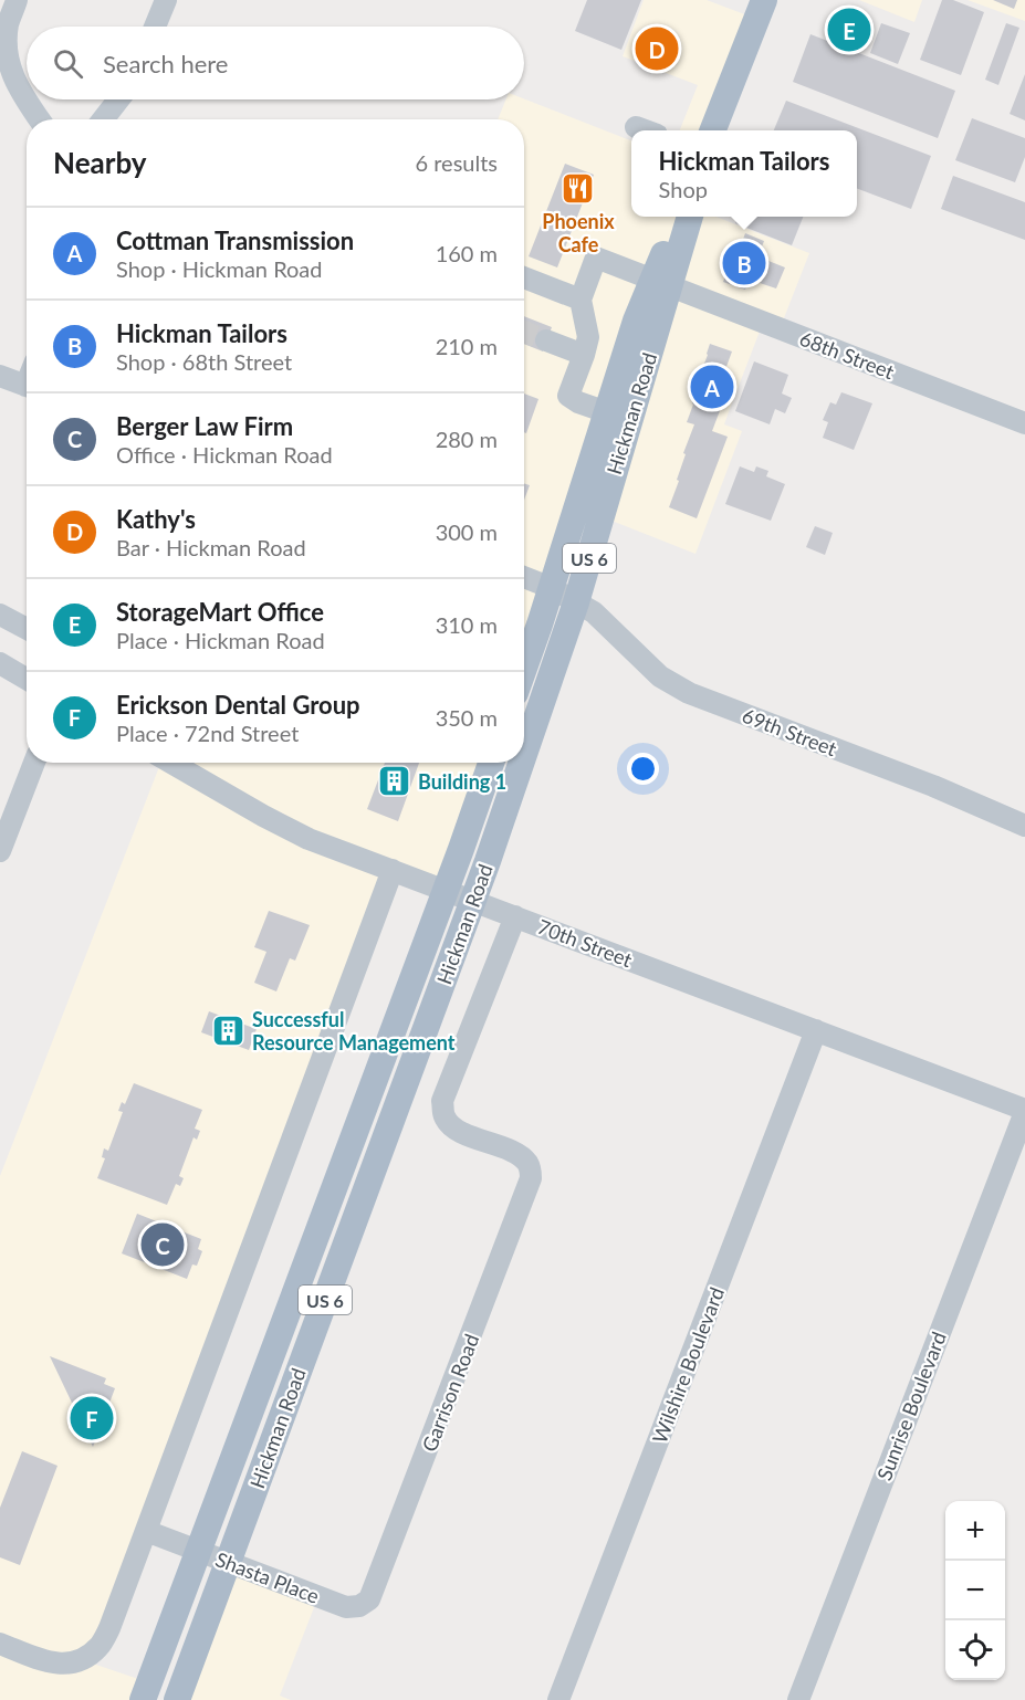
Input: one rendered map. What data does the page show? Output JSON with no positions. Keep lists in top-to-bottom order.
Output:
{
  "streets": {
    "main road": ["Hickman Road", "US 6"],
    "street": [
      "68th Street",
      "69th Street",
      "70th Street",
      "Wilshire Boulevard",
      "Garrison Road",
      "Sunrise Boulevard",
      "Shasta Place"
    ]
  },
  "crossings": [
    ["68th Street", "Hickman Road"],
    ["Hickman Road", "69th Street"],
    ["Hickman Road", "70th Street"],
    ["Hickman Road", "Shasta Place"],
    ["70th Street", "Wilshire Boulevard"],
    ["70th Street", "Garrison Road"],
    ["70th Street", "Sunrise Boulevard"],
    ["Garrison Road", "Shasta Place"]
  ],
  "places": {
    "restaurant": ["Phoenix Cafe"],
    "building": ["Building 1", "Successful Resource Management"]
  },
  "page": {
    "pins": [
      "E",
      "D",
      "B",
      "A",
      "C",
      "F"
    ],
    "search": "Search here",
    "heading": ["Nearby", "6 results"],
    "popup": ["Hickman Tailors", "Shop"],
    "list": [
      {
        "mark": "A",
        "name": "Cottman Transmission",
        "note": "Shop · Hickman Road",
        "value": "160 m"
      },
      {
        "mark": "B",
        "name": "Hickman Tailors",
        "note": "Shop · 68th Street",
        "value": "210 m"
      },
      {
        "mark": "C",
        "name": "Berger Law Firm",
        "note": "Office · Hickman Road",
        "value": "280 m"
      },
      {
        "mark": "D",
        "name": "Kathy's",
        "note": "Bar · Hickman Road",
        "value": "300 m"
      },
      {
        "mark": "E",
        "name": "StorageMart Office",
        "note": "Place · Hickman Road",
        "value": "310 m"
      },
      {
        "mark": "F",
        "name": "Erickson Dental Group",
        "note": "Place · 72nd Street",
        "value": "350 m"
      }
    ],
    "map_buttons": ["+", "−"]
  }
}
